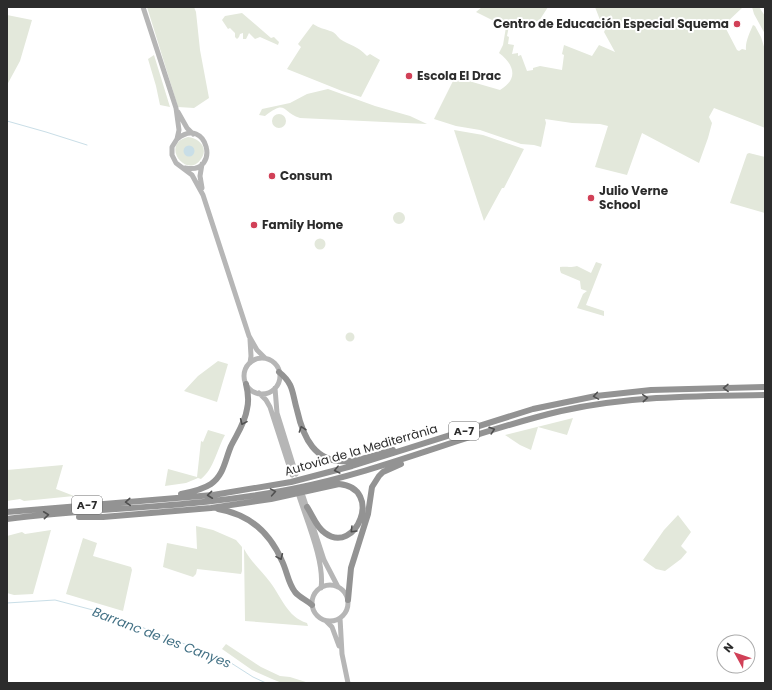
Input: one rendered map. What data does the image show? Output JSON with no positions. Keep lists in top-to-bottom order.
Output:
{
  "streets": {
    "highway": ["A-7", "Autovia de la Mediterrània"]
  },
  "water": ["Barranc de les Canyes"],
  "places": [
    "Centro de Educación Especial Squema",
    "Escola El Drac",
    "Consum",
    "Julio Verne School",
    "Family Home"
  ],
  "north": "top left"
}
